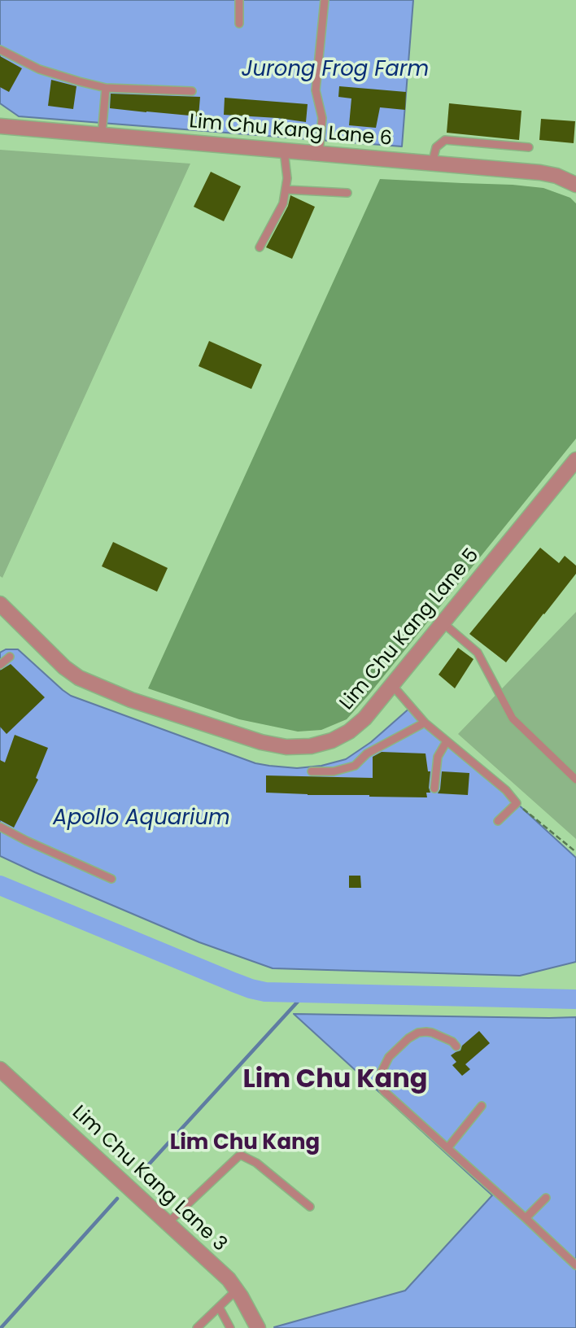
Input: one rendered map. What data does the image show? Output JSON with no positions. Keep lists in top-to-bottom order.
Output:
{
  "streets": {
    "street": ["Lim Chu Kang Lane 6", "Lim Chu Kang Lane 5", "Lim Chu Kang Lane 3"]
  },
  "districts": ["Lim Chu Kang", "Lim Chu Kang"],
  "water": ["Jurong Frog Farm", "Apollo Aquarium"]
}
